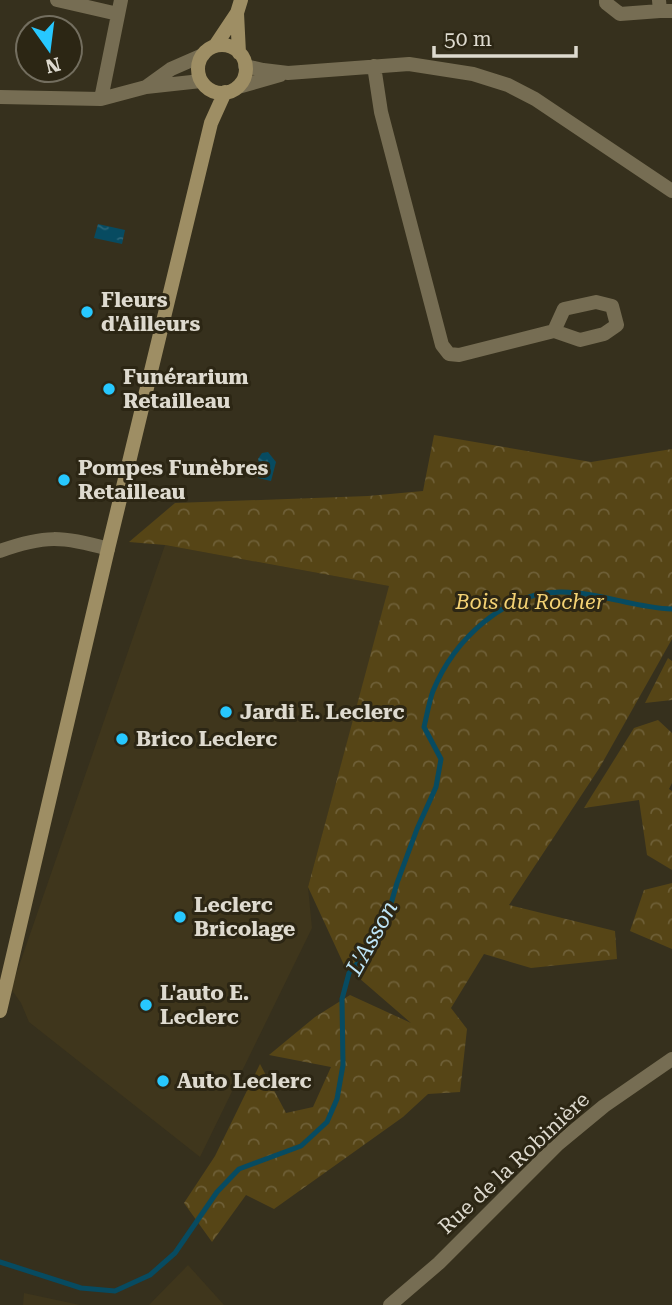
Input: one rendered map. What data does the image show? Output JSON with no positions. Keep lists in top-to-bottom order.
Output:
{
  "streets": {
    "street": ["Rue de la Robinière"]
  },
  "water": ["L'Asson"],
  "parks": ["Bois du Rocher"],
  "places": [
    "Fleurs d'Ailleurs",
    "Funérarium Retailleau",
    "Pompes Funèbres Retailleau",
    "Jardi E. Leclerc",
    "Brico Leclerc",
    "Leclerc Bricolage",
    "L'auto E. Leclerc",
    "Auto Leclerc"
  ],
  "scale_bar": "50 m",
  "north": "bottom"
}
